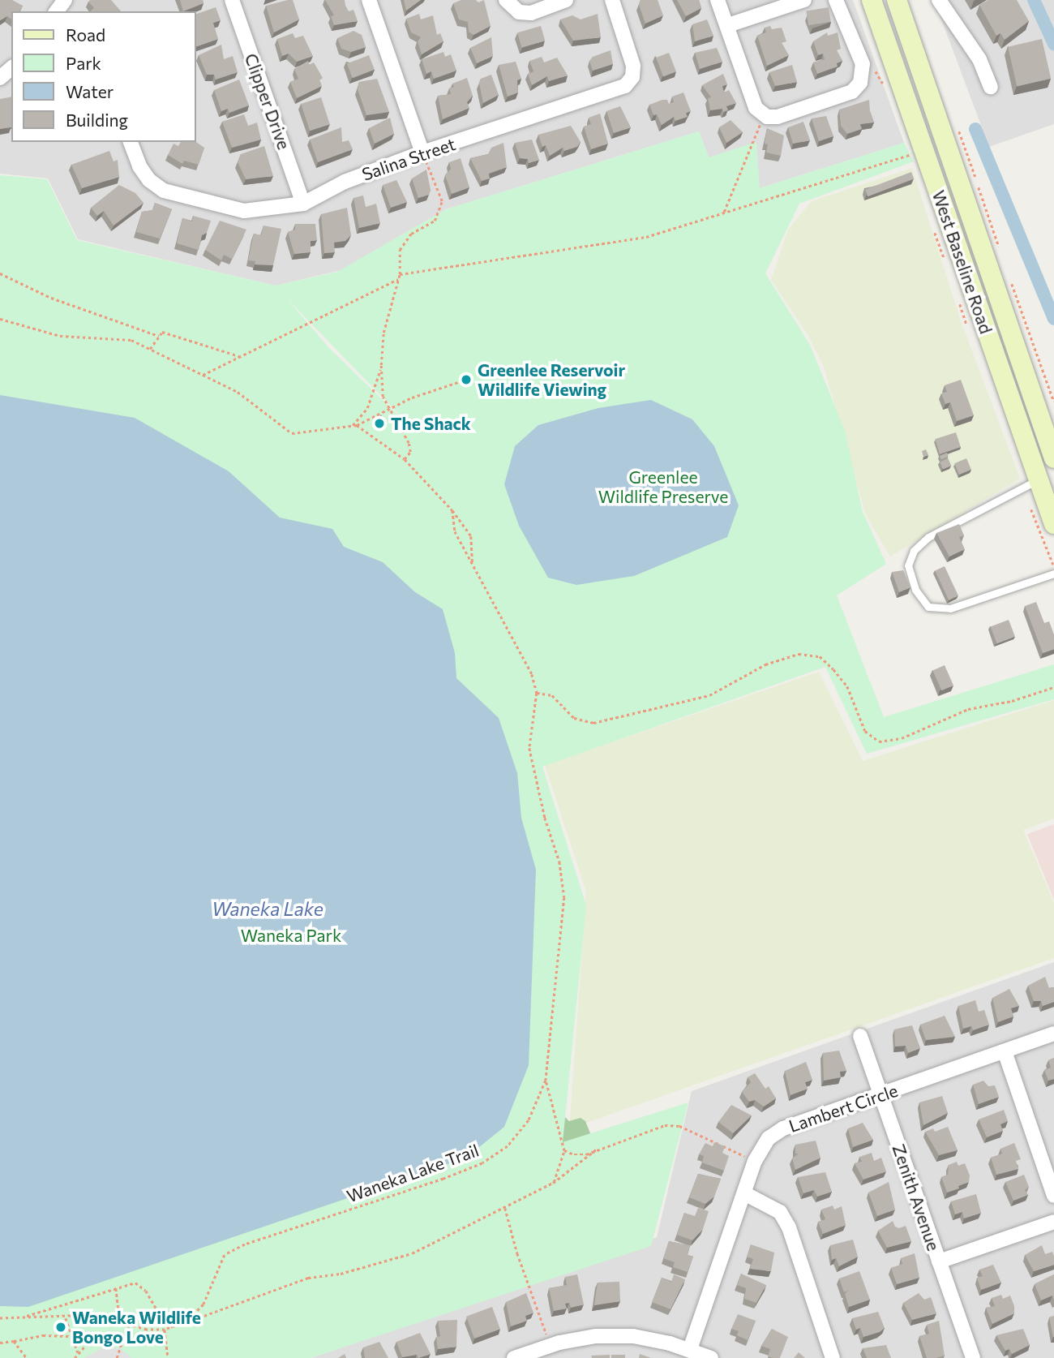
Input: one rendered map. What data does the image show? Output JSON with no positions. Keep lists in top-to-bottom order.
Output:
{
  "streets": {
    "main road": ["West Baseline Road"],
    "street": [
      "Clipper Drive",
      "Salina Street",
      "Lambert Circle",
      "Zenith Avenue"
    ],
    "path": ["Waneka Lake Trail"]
  },
  "crossings": [
    ["Clipper Drive", "Salina Street"],
    ["Lambert Circle", "Zenith Avenue"]
  ],
  "water": ["Waneka Lake"],
  "parks": ["Greenlee Wildlife Preserve", "Waneka Park"],
  "places": ["Greenlee Reservoir Wildlife Viewing", "The Shack", "Waneka Wildlife Bongo Love"],
  "legend": [
    "Road",
    "Park",
    "Water",
    "Building"
  ]
}
